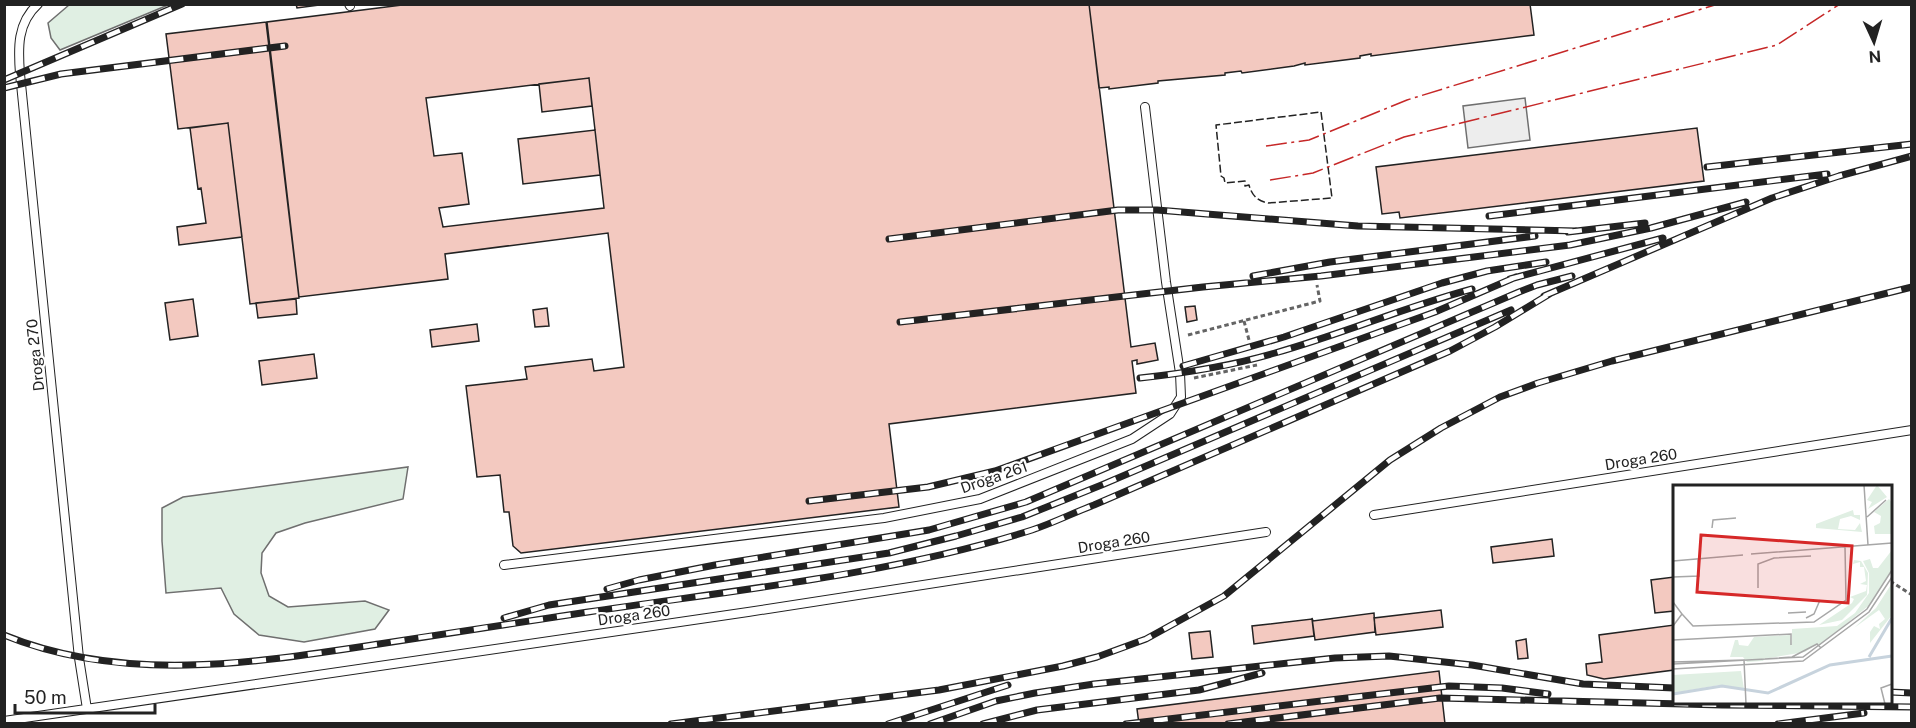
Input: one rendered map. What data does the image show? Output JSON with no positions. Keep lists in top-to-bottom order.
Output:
{
  "streets": {
    "lane": ["Droga 270", "Droga 260", "Droga 261"]
  },
  "crossings": [
    ["Droga 270", "Droga 260"]
  ],
  "scale_bar": "50 m",
  "north": "bottom"
}
